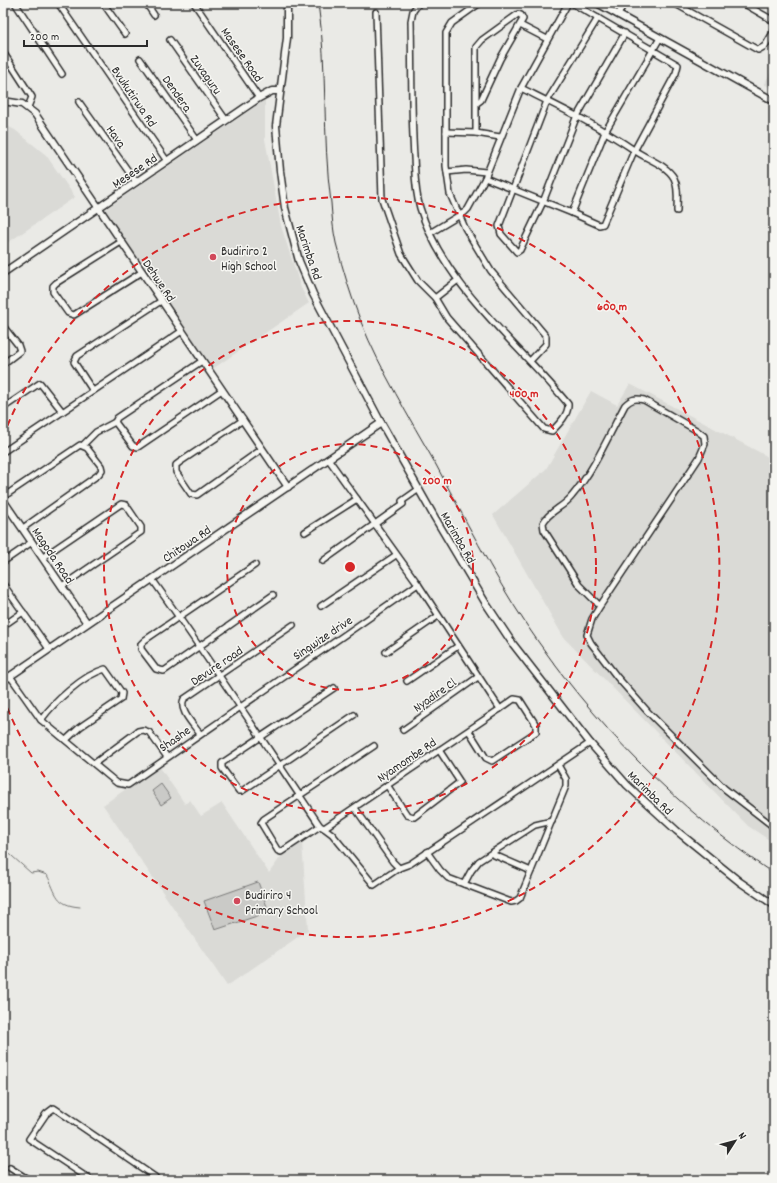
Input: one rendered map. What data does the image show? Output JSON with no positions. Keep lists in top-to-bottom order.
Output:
{
  "streets": {
    "street": [
      "Masese Road",
      "Zuvaguru",
      "Dendera",
      "Bvukutirwa Rd",
      "Hava",
      "Mesese Rd",
      "Marimba Rd",
      "Dehwe Rd",
      "Chitowa Rd",
      "Magoda Road",
      "Singwize drive",
      "Devure road",
      "Nyadire Cl",
      "Shashe",
      "Nyamombe Rd"
    ]
  },
  "crossings": [
    ["Masese Road", "Mesese Rd"],
    ["Zuvaguru", "Mesese Rd"],
    ["Dendera", "Mesese Rd"],
    ["Bvukutirwa Rd", "Mesese Rd"],
    ["Hava", "Mesese Rd"],
    ["Mesese Rd", "Marimba Rd"],
    ["Mesese Rd", "Dehwe Rd"],
    ["Marimba Rd", "Chitowa Rd"],
    ["Dehwe Rd", "Chitowa Rd"],
    ["Chitowa Rd", "Magoda Road"],
    ["Singwize drive", "Shashe"],
    ["Devure road", "Shashe"]
  ],
  "places": ["Budiriro 2 High School", "Budiriro 4 Primary School"],
  "scale_bar": "200 m",
  "north": "top right",
  "rings": ["600 m", "400 m", "200 m"]
}
